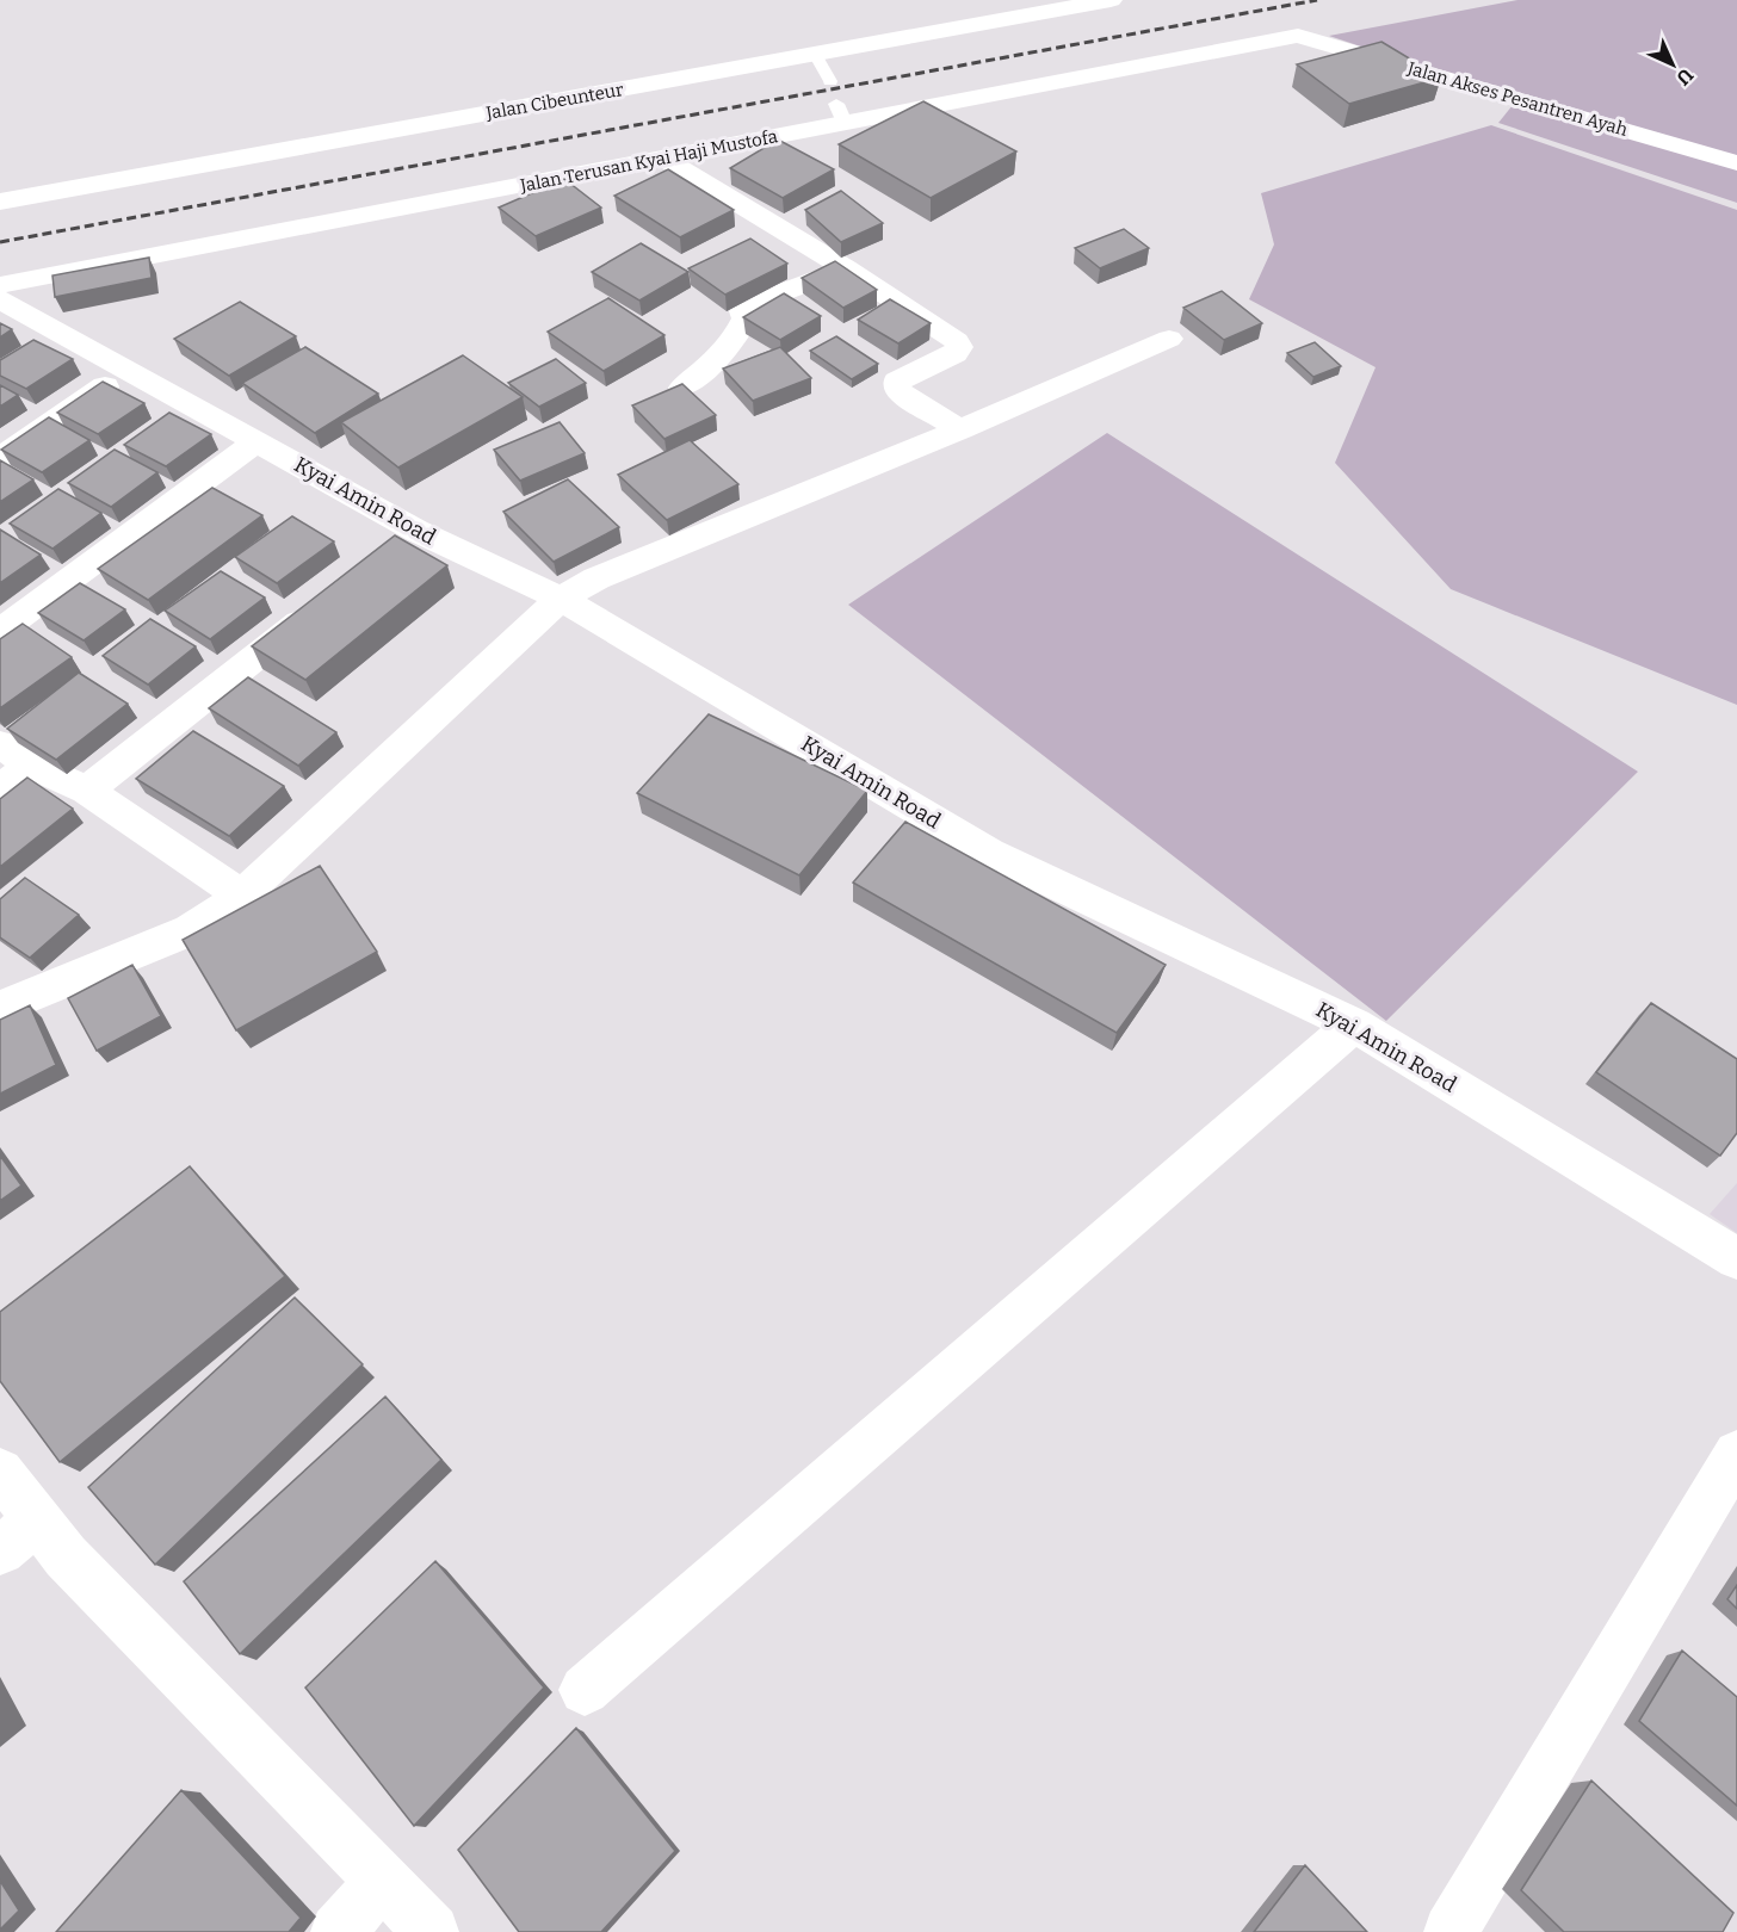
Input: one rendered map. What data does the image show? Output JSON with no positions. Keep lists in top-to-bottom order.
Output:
{
  "streets": {
    "street": [
      "Jalan Akses Pesantren Ayah",
      "Jalan Cibeunteur",
      "Jalan Terusan Kyai Haji Mustofa",
      "Kyai Amin Road"
    ]
  },
  "crossings": [
    ["Jalan Akses Pesantren Ayah", "Jalan Terusan Kyai Haji Mustofa"],
    ["Jalan Terusan Kyai Haji Mustofa", "Kyai Amin Road"]
  ],
  "north": "bottom right"
}
